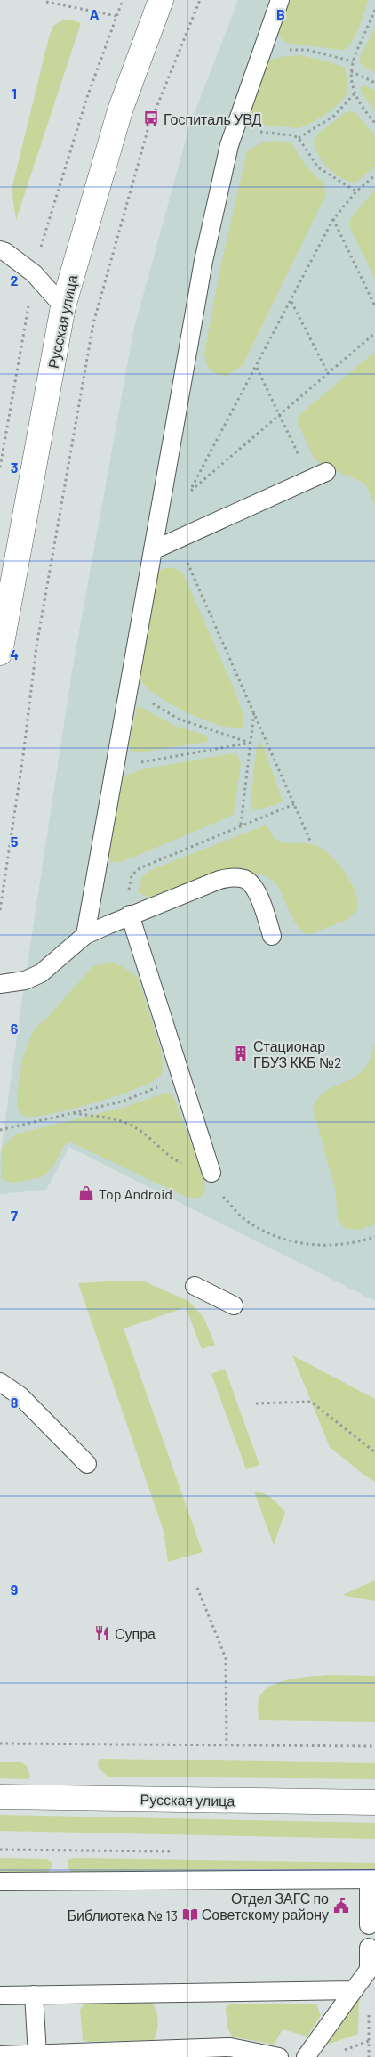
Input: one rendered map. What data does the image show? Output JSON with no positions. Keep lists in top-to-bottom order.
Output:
{
  "streets": {
    "street": ["Русская улица"]
  },
  "places": {
    "bus stop": ["Госпиталь УВД"],
    "building": ["Стационар ГБУЗ ККБ №2"],
    "shop": ["Top Android"],
    "restaurant": ["Супра"],
    "public building": ["Отдел ЗАГС по Советскому району"],
    "library": ["Библиотека № 13"]
  },
  "grid": {
    "columns": ["A", "B"],
    "rows": [
      "1",
      "2",
      "3",
      "4",
      "5",
      "6",
      "7",
      "8",
      "9"
    ]
  }
}
